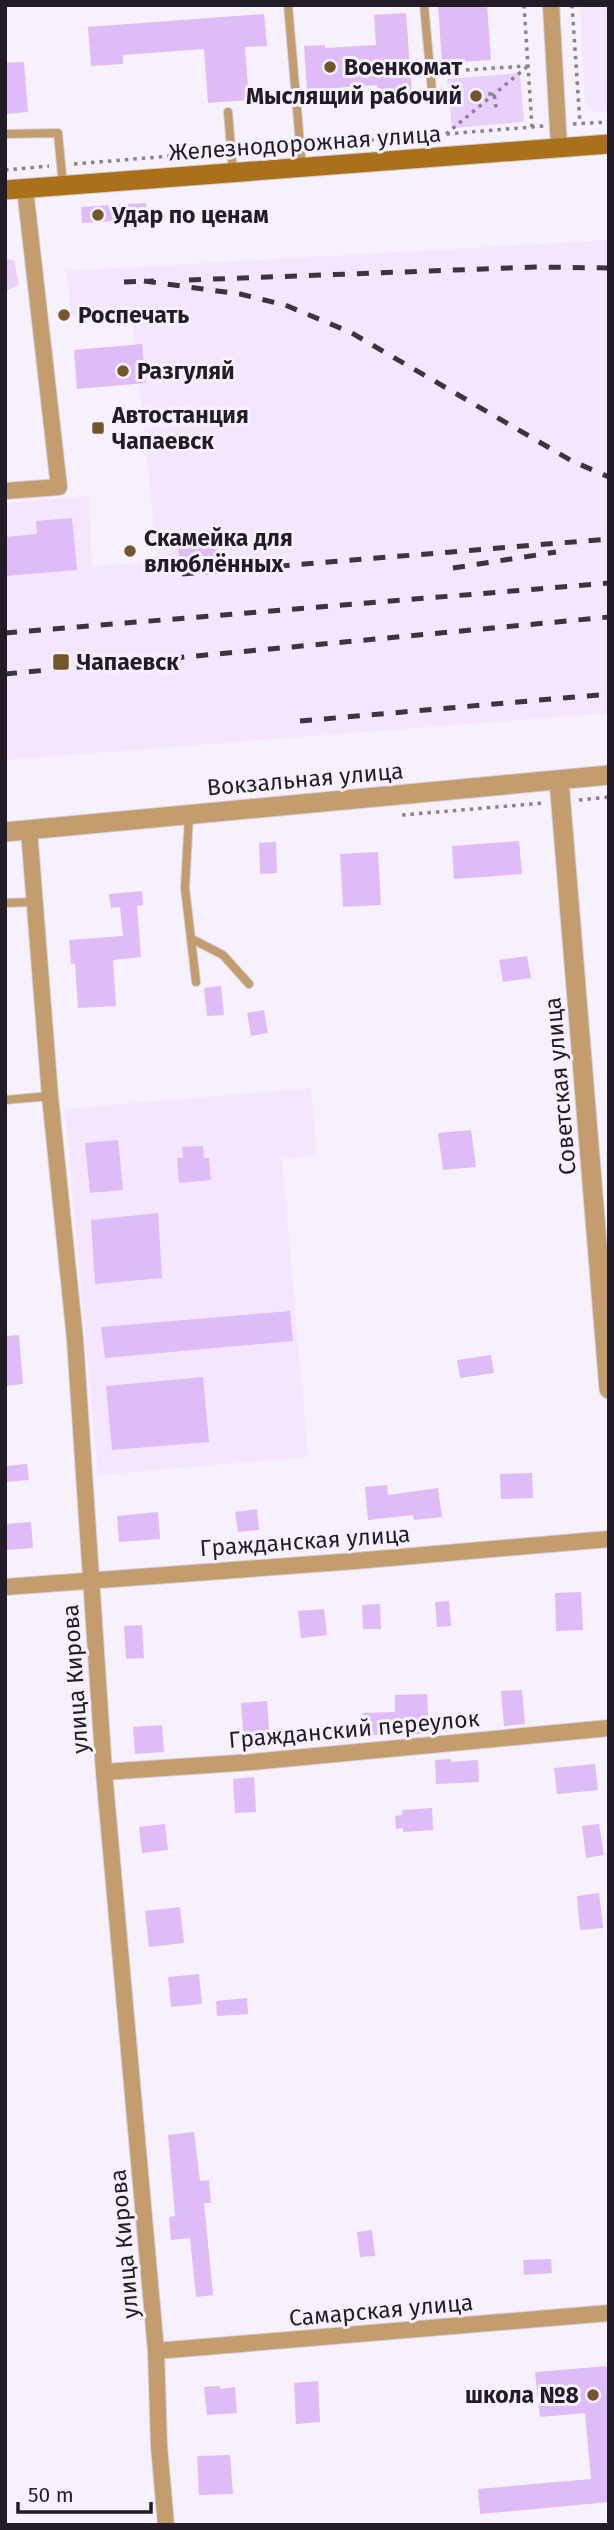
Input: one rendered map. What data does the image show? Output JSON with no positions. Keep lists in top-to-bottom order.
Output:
{
  "streets": {
    "main road": ["Железнодорожная улица"],
    "street": [
      "Вокзальная улица",
      "Советская улица",
      "Гражданская улица",
      "улица Кирова",
      "Гражданский переулок",
      "Самарская улица"
    ]
  },
  "crossings": [
    ["Вокзальная улица", "Советская улица"],
    ["Вокзальная улица", "улица Кирова"],
    ["Гражданская улица", "улица Кирова"],
    ["улица Кирова", "Гражданский переулок"],
    ["улица Кирова", "Самарская улица"]
  ],
  "places": {
    "other": [
      "Военкомат",
      "Мыслящий рабочий",
      "Удар по ценам",
      "Роспечать",
      "Разгуляй",
      "Скамейка для влюблённых",
      "школа №8"
    ],
    "transit": ["Автостанция Чапаевск", "Чапаевск"]
  },
  "scale_bar": "50 m"
}
